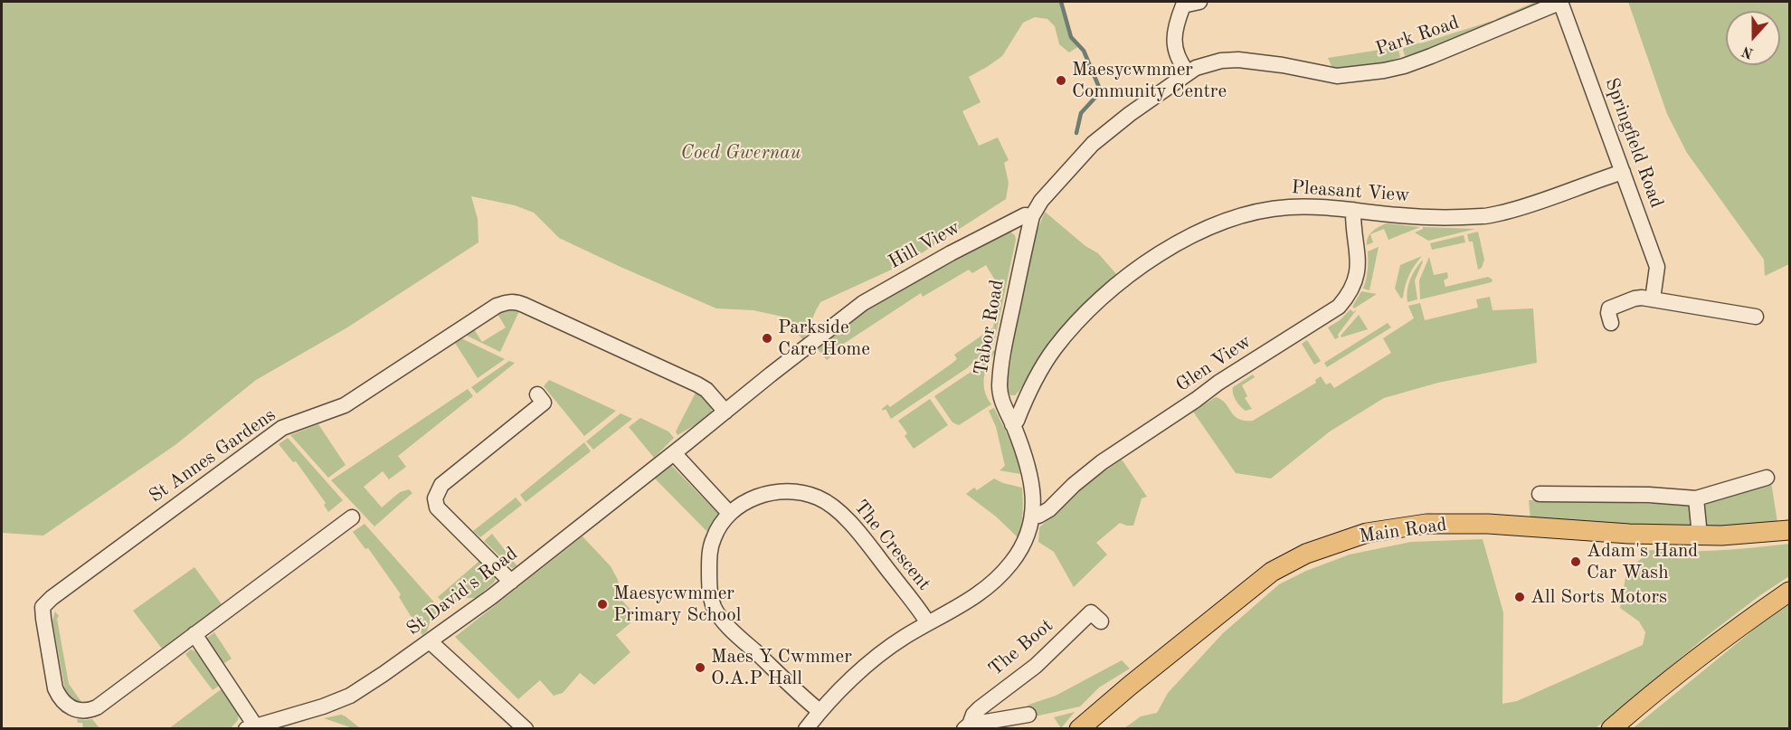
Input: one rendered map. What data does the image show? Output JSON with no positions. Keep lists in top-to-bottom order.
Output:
{
  "streets": {
    "main road": ["Main Road"],
    "street": [
      "Park Road",
      "Springfield Road",
      "Pleasant View",
      "Hill View",
      "Tabor Road",
      "Glen View",
      "St Annes Gardens",
      "The Crescent",
      "St David's Road",
      "The Boot"
    ]
  },
  "crossings": [
    ["Park Road", "Springfield Road"],
    ["Springfield Road", "Pleasant View"],
    ["Pleasant View", "Tabor Road"],
    ["Pleasant View", "Glen View"],
    ["Hill View", "Tabor Road"],
    ["Hill View", "St Annes Gardens"],
    ["Hill View", "St David's Road"],
    ["Tabor Road", "Glen View"],
    ["Tabor Road", "The Crescent"]
  ],
  "parks": ["Coed Gwernau"],
  "places": [
    "Maesycwmmer Community Centre",
    "Parkside Care Home",
    "Adam's Hand Car Wash",
    "All Sorts Motors",
    "Maesycwmmer Primary School",
    "Maes Y Cwmmer O.A.P Hall"
  ],
  "north": "bottom"
}
